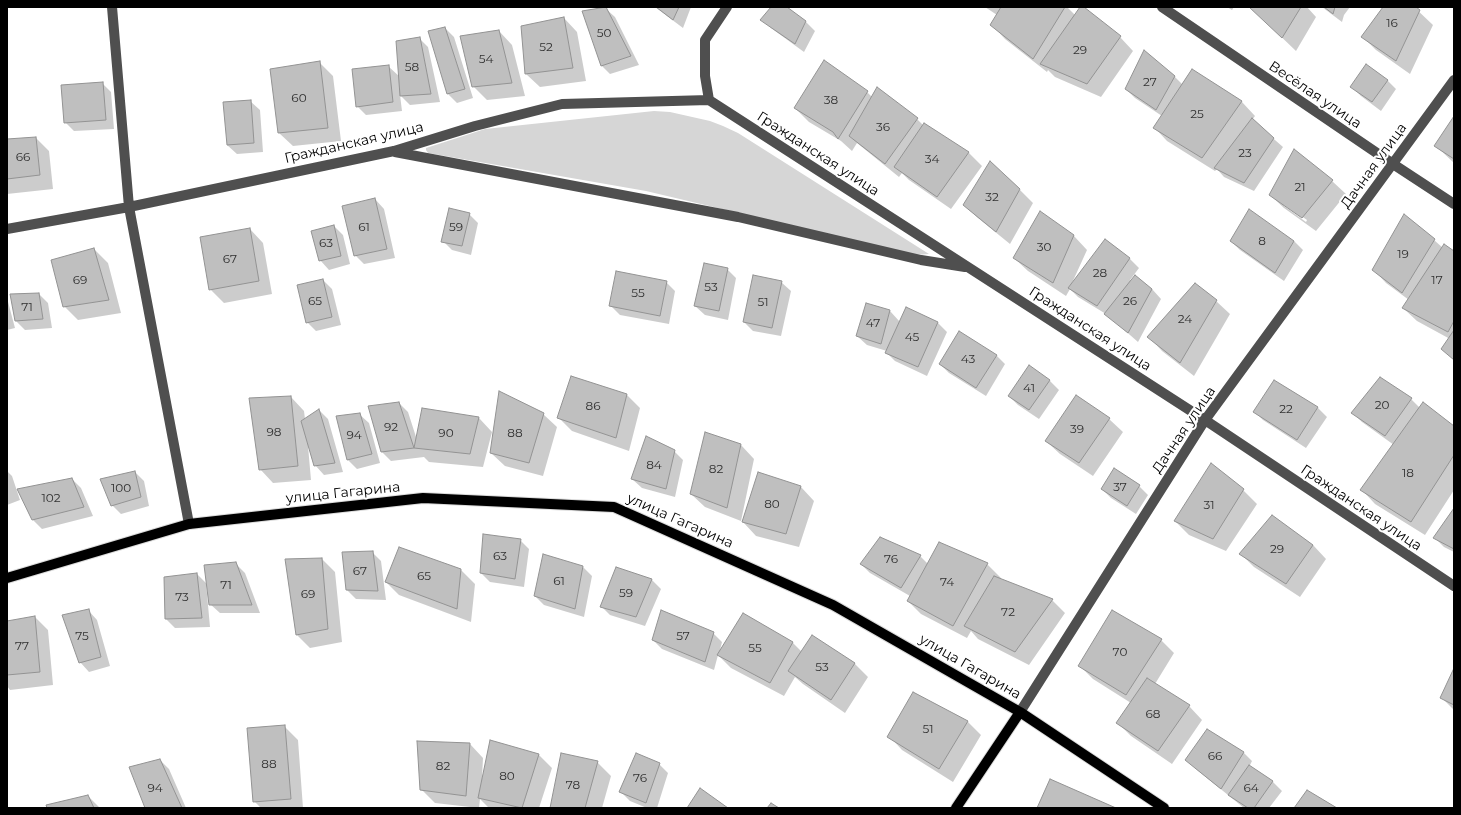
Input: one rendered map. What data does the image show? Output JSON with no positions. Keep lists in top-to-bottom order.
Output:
{
  "streets": {
    "main road": ["Дачная улица", "улица Гагарина"],
    "street": ["Весёлая улица", "Гражданская улица"]
  },
  "crossings": [
    ["Весёлая улица", "Дачная улица"],
    ["Гражданская улица", "Дачная улица"],
    ["Дачная улица", "улица Гагарина"]
  ],
  "house_numbers": [
    "16",
    "50",
    "52",
    "29",
    "54",
    "58",
    "27",
    "60",
    "38",
    "25",
    "36",
    "23",
    "66",
    "34",
    "21",
    "32",
    "61",
    "59",
    "8",
    "63",
    "30",
    "19",
    "67",
    "28",
    "69",
    "17",
    "53",
    "55",
    "65",
    "26",
    "51",
    "71",
    "24",
    "47",
    "45",
    "43",
    "41",
    "20",
    "86",
    "22",
    "92",
    "39",
    "98",
    "90",
    "88",
    "94",
    "84",
    "82",
    "18",
    "37",
    "100",
    "102",
    "80",
    "31",
    "29",
    "63",
    "76",
    "67",
    "65",
    "61",
    "74",
    "71",
    "59",
    "69",
    "73",
    "72",
    "75",
    "57",
    "77",
    "55",
    "70",
    "53",
    "68",
    "51",
    "66",
    "88",
    "82",
    "80",
    "76",
    "78",
    "94",
    "64"
  ]
}
